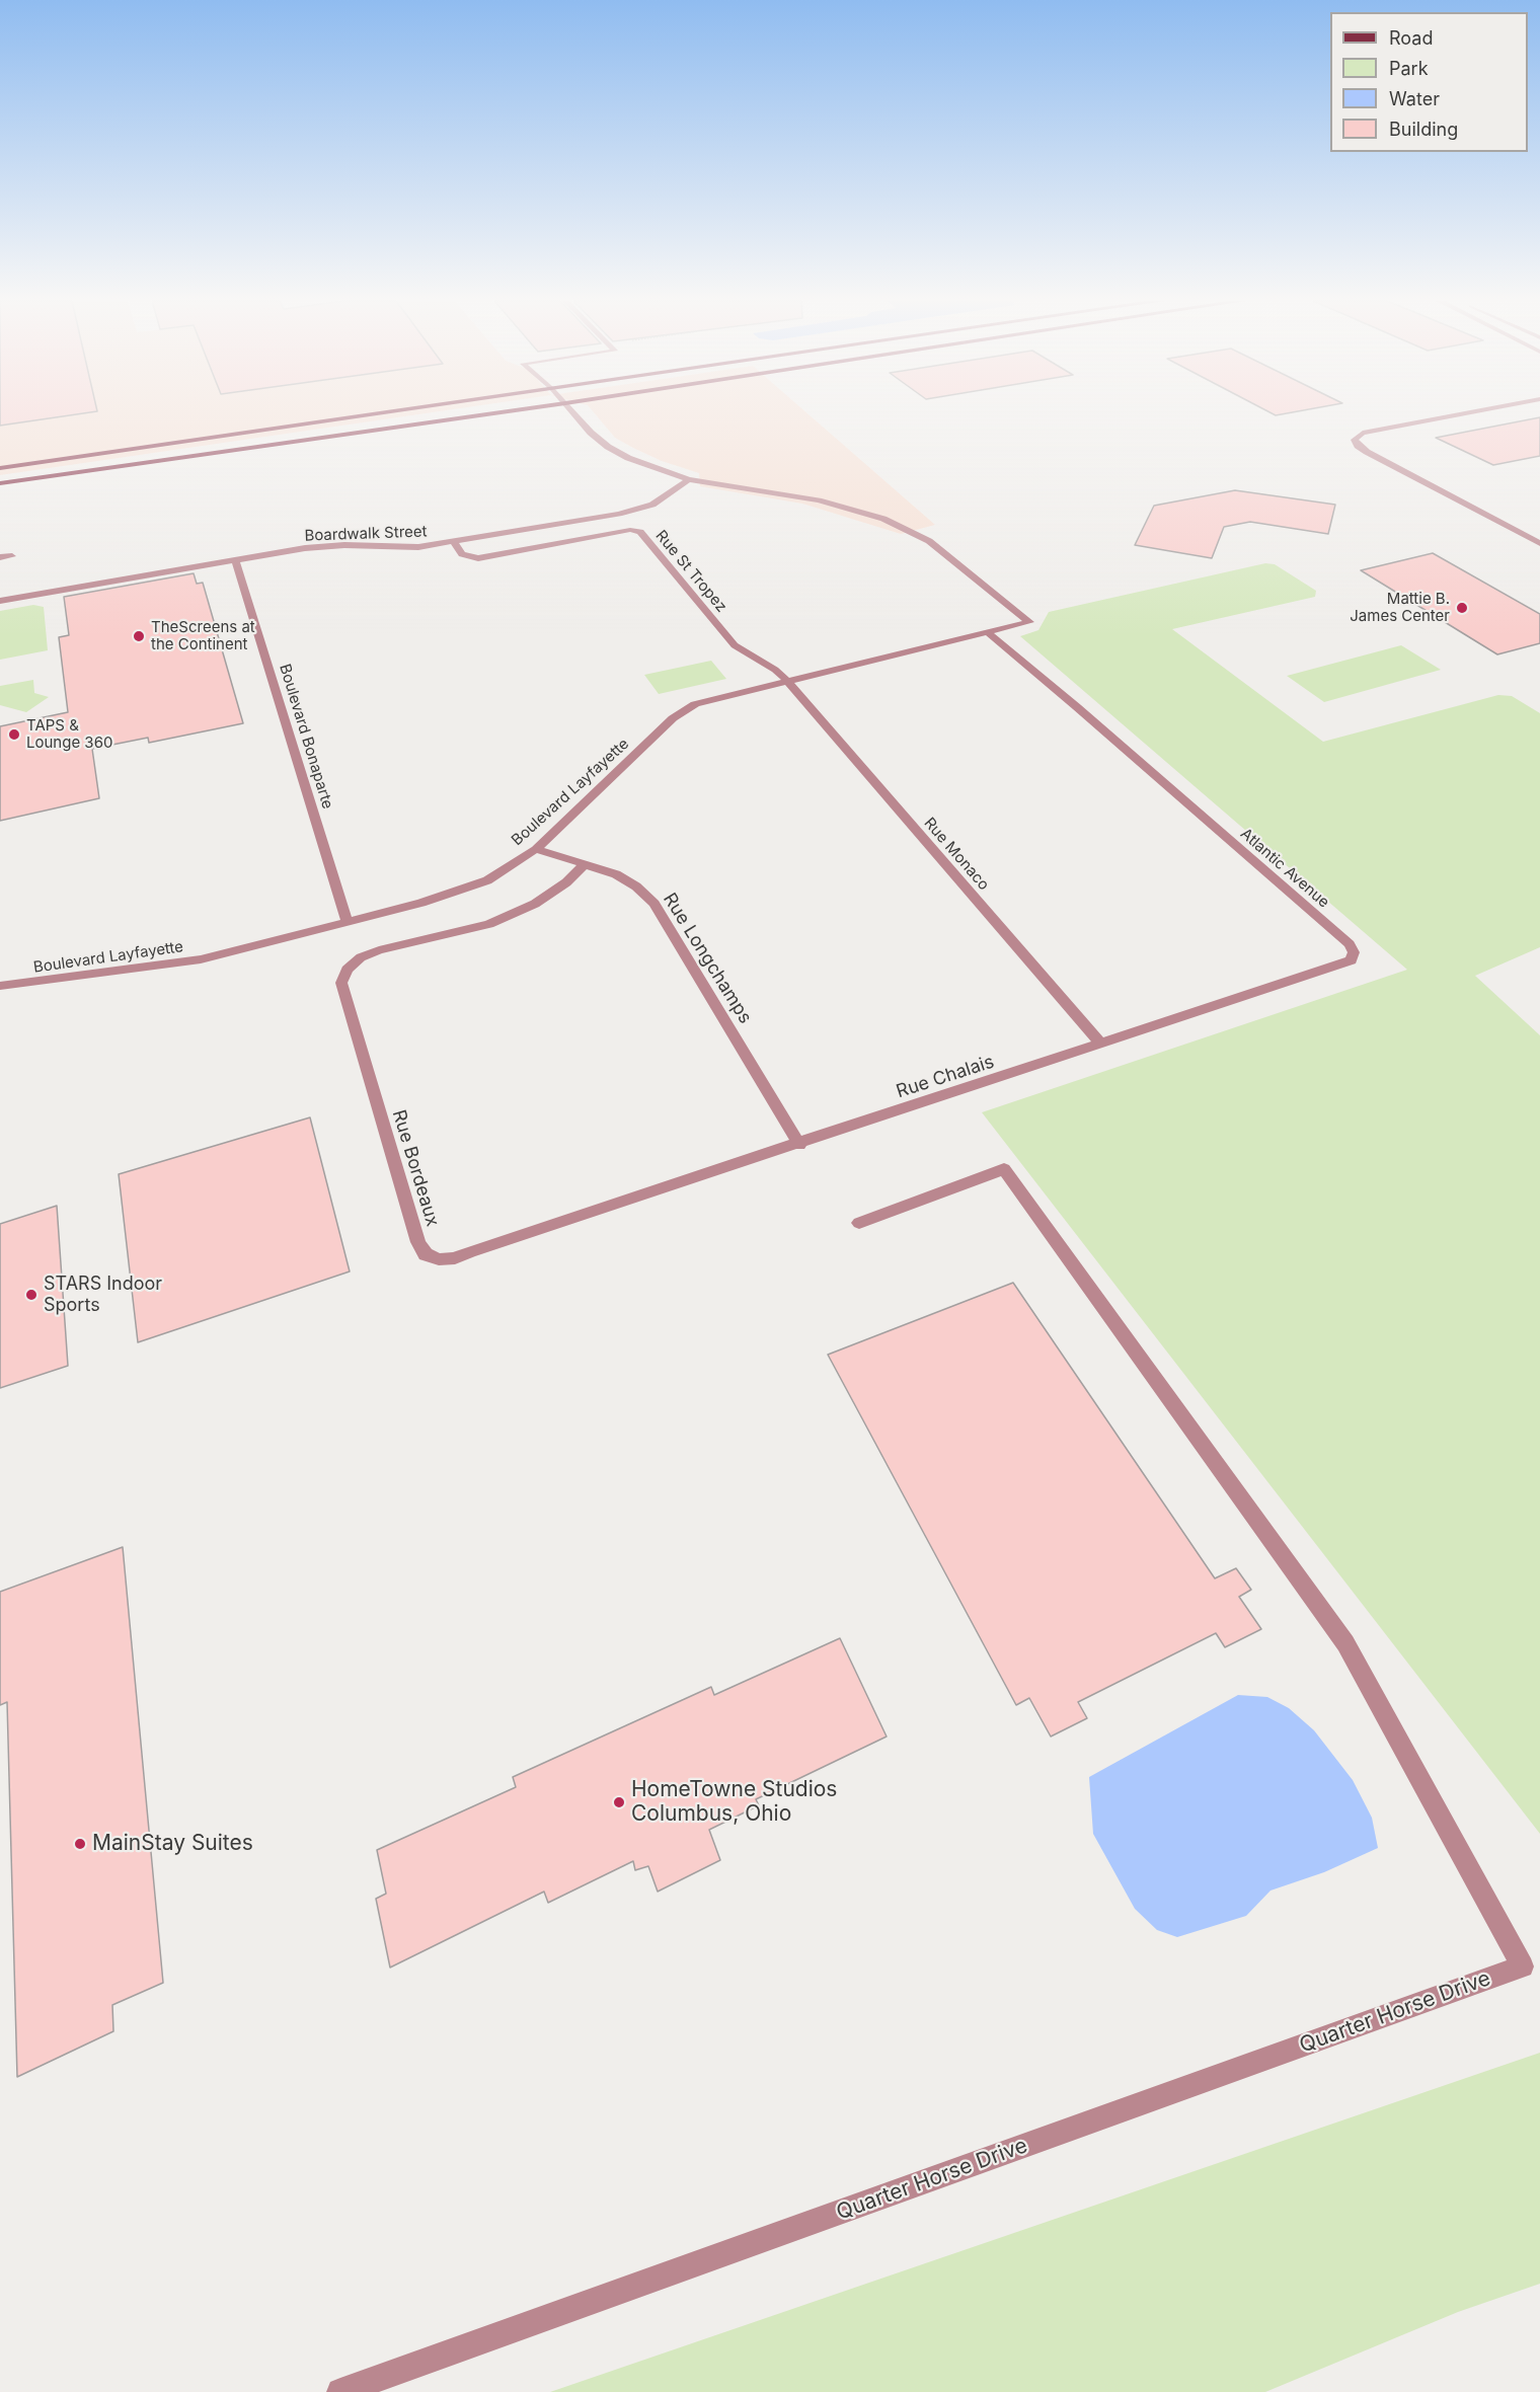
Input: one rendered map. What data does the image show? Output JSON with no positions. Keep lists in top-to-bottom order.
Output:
{
  "streets": {
    "street": [
      "Boardwalk Street",
      "Rue St Tropez",
      "Boulevard Bonaparte",
      "Boulevard Layfayette",
      "Rue Monaco",
      "Atlantic Avenue",
      "Rue Longchamps",
      "Rue Chalais",
      "Rue Bordeaux",
      "Quarter Horse Drive"
    ]
  },
  "crossings": [
    ["Boardwalk Street", "Rue St Tropez"],
    ["Boardwalk Street", "Boulevard Bonaparte"],
    ["Boardwalk Street", "Boulevard Layfayette"],
    ["Rue St Tropez", "Boulevard Layfayette"],
    ["Rue St Tropez", "Rue Monaco"],
    ["Boulevard Bonaparte", "Boulevard Layfayette"],
    ["Boulevard Layfayette", "Rue Monaco"],
    ["Boulevard Layfayette", "Atlantic Avenue"],
    ["Boulevard Layfayette", "Rue Longchamps"],
    ["Rue Monaco", "Atlantic Avenue"],
    ["Rue Monaco", "Rue Chalais"],
    ["Atlantic Avenue", "Rue Chalais"],
    ["Rue Longchamps", "Rue Chalais"],
    ["Rue Longchamps", "Rue Bordeaux"],
    ["Rue Chalais", "Rue Bordeaux"]
  ],
  "places": [
    "Mattie B. James Center",
    "TheScreens at the Continent",
    "TAPS & Lounge 360",
    "STARS Indoor Sports",
    "HomeTowne Studios Columbus, Ohio",
    "MainStay Suites"
  ],
  "legend": [
    "Road",
    "Park",
    "Water",
    "Building"
  ]
}
